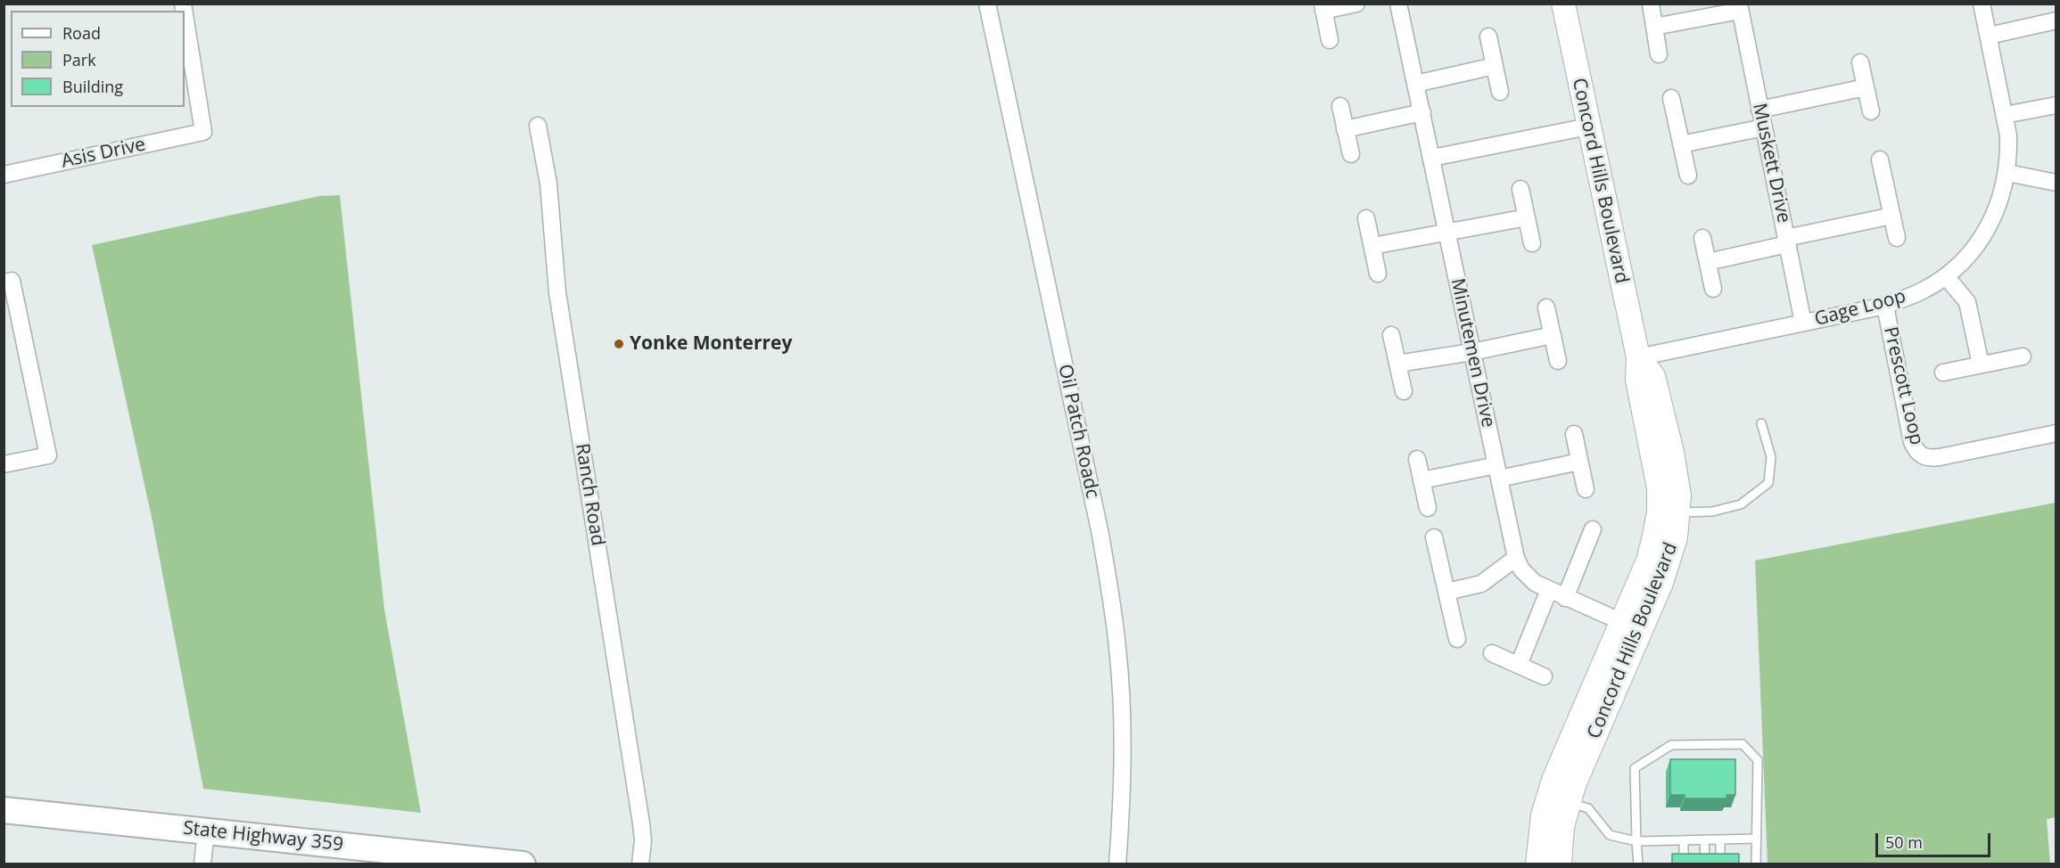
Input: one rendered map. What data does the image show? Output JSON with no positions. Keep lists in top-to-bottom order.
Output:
{
  "streets": {
    "main road": ["State Highway 359"],
    "street": [
      "Asis Drive",
      "Muskett Drive",
      "Concord Hills Boulevard",
      "Gage Loop",
      "Minutemen Drive",
      "Prescott Loop",
      "Oil Patch Roadc",
      "Ranch Road"
    ]
  },
  "crossings": [
    ["Muskett Drive", "Gage Loop"],
    ["Concord Hills Boulevard", "Gage Loop"],
    ["Concord Hills Boulevard", "Minutemen Drive"],
    ["Gage Loop", "Prescott Loop"]
  ],
  "places": ["Yonke Monterrey"],
  "legend": ["Road", "Park", "Building"],
  "scale_bar": "50 m"
}
